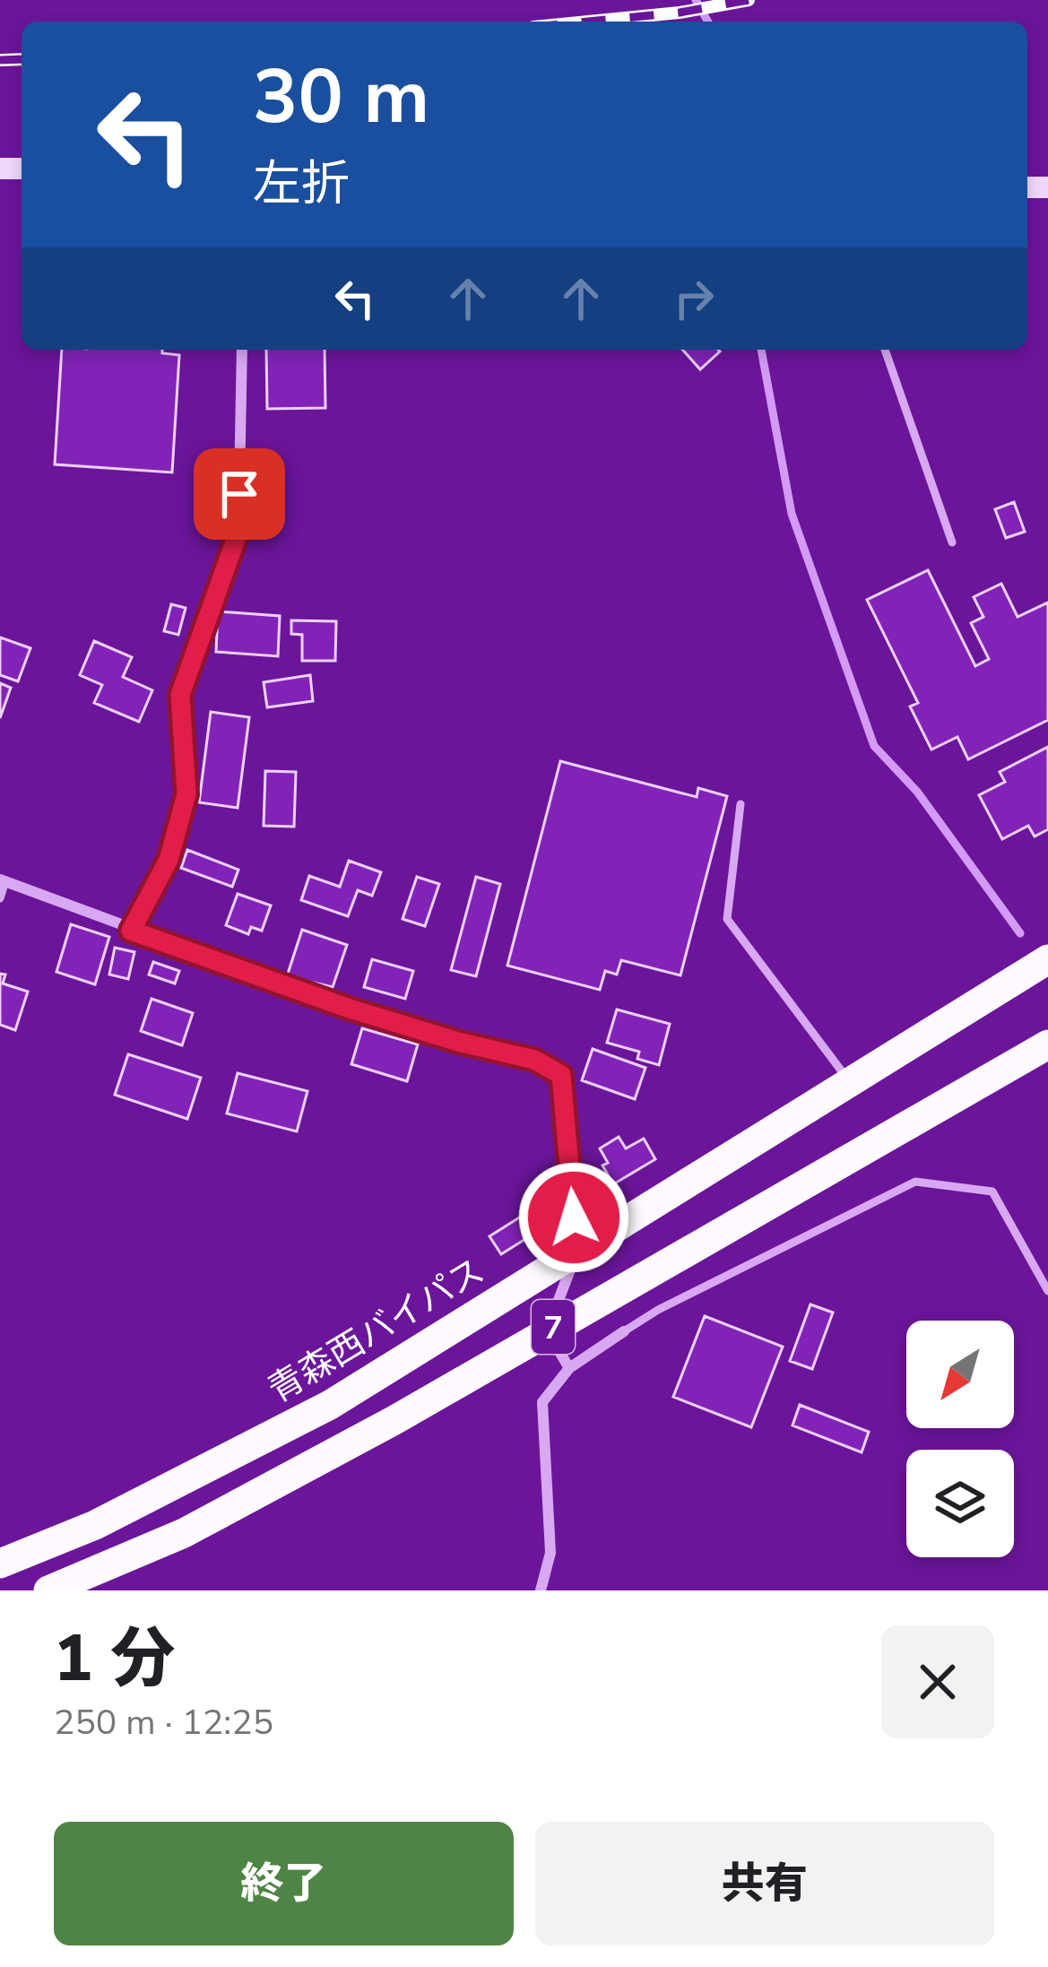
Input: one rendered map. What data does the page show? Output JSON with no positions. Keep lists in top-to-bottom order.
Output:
{
  "streets": {
    "highway": ["7", "青森西バイパス"]
  },
  "north": "bottom left",
  "page": {
    "turn": ["30 m", "左折"],
    "heading": ["1 分", "250 m · 12:25"],
    "buttons": ["終了", "共有"]
  }
}
